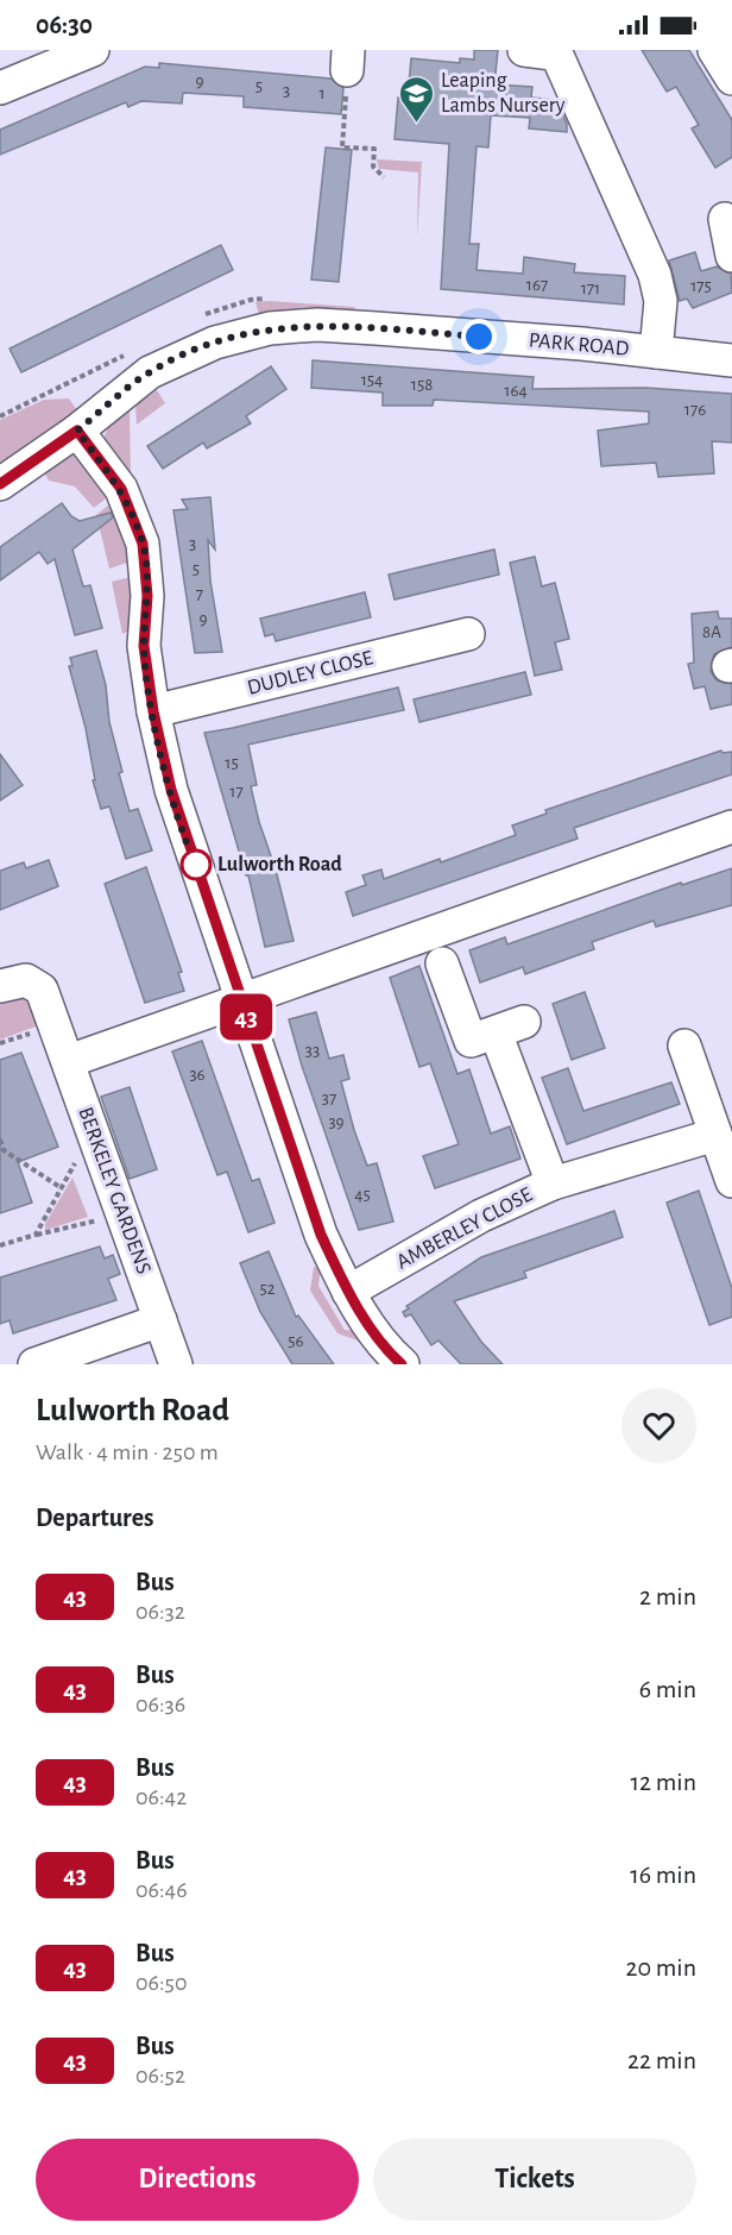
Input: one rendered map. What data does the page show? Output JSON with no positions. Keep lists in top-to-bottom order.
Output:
{
  "streets": {
    "street": [
      "PARK ROAD",
      "DUDLEY CLOSE",
      "BERKELEY GARDENS",
      "AMBERLEY CLOSE"
    ]
  },
  "places": {
    "school or university": ["Leaping Lambs Nursery"],
    "other": ["Lulworth Road"]
  },
  "lines": ["bus line 43"],
  "house_numbers": [
    "9",
    "5",
    "3",
    "1",
    "167",
    "175",
    "171",
    "154",
    "158",
    "164",
    "176",
    "3",
    "5",
    "7",
    "9",
    "8A",
    "15",
    "17",
    "33",
    "36",
    "37",
    "39",
    "45",
    "52",
    "56"
  ],
  "page": {
    "status": "06:30",
    "on_map": "43",
    "heading": [
      ["Lulworth Road", "Walk · 4 min · 250 m"],
      "Departures"
    ],
    "list": [
      {
        "mark": "43",
        "name": "Bus",
        "note": "06:32",
        "value": "2 min"
      },
      {
        "mark": "43",
        "name": "Bus",
        "note": "06:36",
        "value": "6 min"
      },
      {
        "mark": "43",
        "name": "Bus",
        "note": "06:42",
        "value": "12 min"
      },
      {
        "mark": "43",
        "name": "Bus",
        "note": "06:46",
        "value": "16 min"
      },
      {
        "mark": "43",
        "name": "Bus",
        "note": "06:50",
        "value": "20 min"
      },
      {
        "mark": "43",
        "name": "Bus",
        "note": "06:52",
        "value": "22 min"
      }
    ],
    "buttons": ["Directions", "Tickets"]
  }
}
